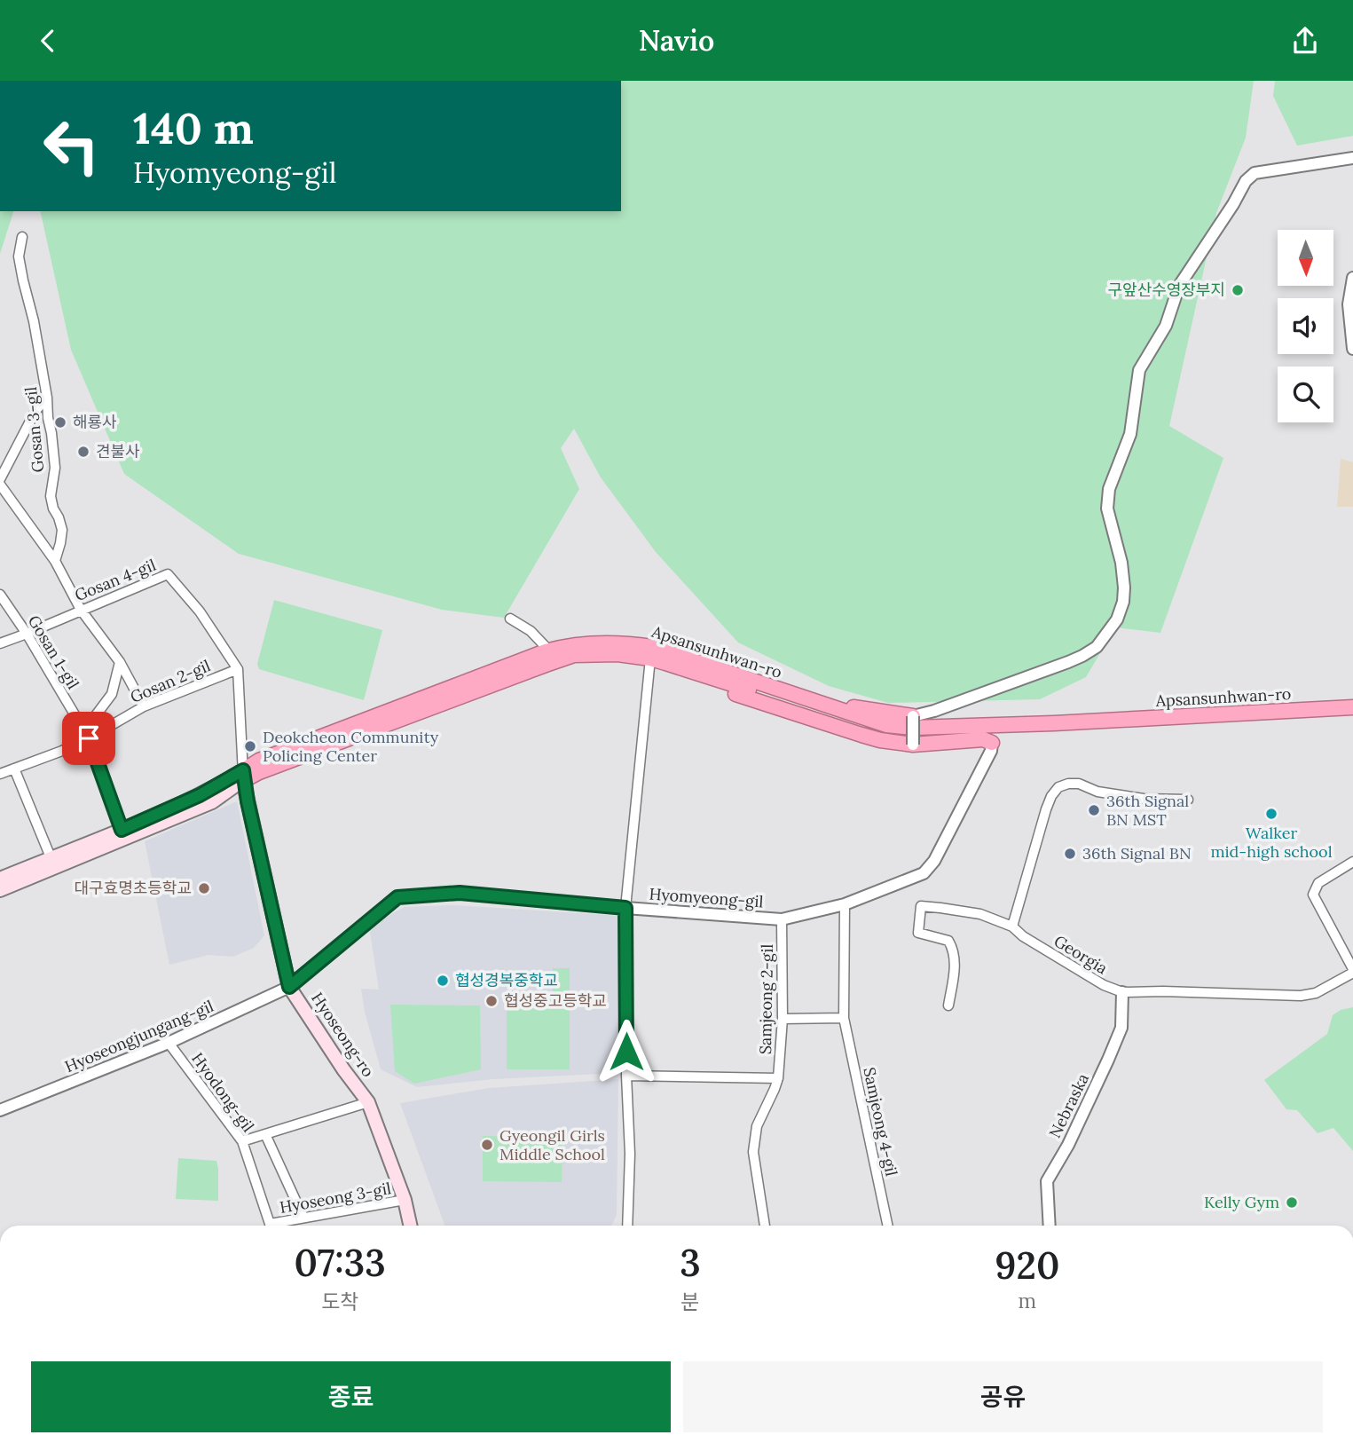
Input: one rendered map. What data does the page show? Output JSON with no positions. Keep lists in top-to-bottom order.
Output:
{
  "streets": {
    "highway": ["Apsansunhwan-ro"],
    "main road": ["Hyoseong-ro"],
    "street": [
      "Gosan 3-gil",
      "Gosan 4-gil",
      "Gosan 1-gil",
      "Gosan 2-gil",
      "Hyomyeong-gil",
      "Georgia",
      "Samjeong 2-gil",
      "Hyoseongjungang-gil",
      "Hyodong-gil",
      "Nebraska",
      "Samjeong 4-gil",
      "Hyoseong 3-gil"
    ]
  },
  "crossings": [
    ["Gosan 4-gil", "Gosan 1-gil"],
    ["Gosan 4-gil", "Gosan 2-gil"],
    ["Gosan 1-gil", "Apsansunhwan-ro"],
    ["Gosan 1-gil", "Gosan 2-gil"],
    ["Apsansunhwan-ro", "Hyoseong-ro"],
    ["Hyomyeong-gil", "Samjeong 2-gil"],
    ["Hyomyeong-gil", "Hyoseong-ro"],
    ["Hyomyeong-gil", "Hyoseongjungang-gil"],
    ["Hyomyeong-gil", "Samjeong 4-gil"],
    ["Georgia", "Nebraska"],
    ["Hyoseong-ro", "Hyoseongjungang-gil"],
    ["Hyoseong-ro", "Hyoseong 3-gil"],
    ["Hyoseongjungang-gil", "Hyodong-gil"]
  ],
  "places": [
    "구앞산수영장부지",
    "해룡사",
    "견불사",
    "Deokcheon Community Policing Center",
    "36th Signal BN MST",
    "Walker mid-high school",
    "36th Signal BN",
    "대구효명초등학교",
    "협성경복중학교",
    "협성중고등학교",
    "Gyeongil Girls Middle School",
    "Kelly Gym"
  ],
  "north": "bottom",
  "page": {
    "header": "Navio",
    "turn": ["140 m", "Hyomyeong-gil"],
    "eta": [
      "07:33",
      "도착",
      "3",
      "분",
      "920",
      "m"
    ],
    "buttons": ["종료", "공유"]
  }
}
